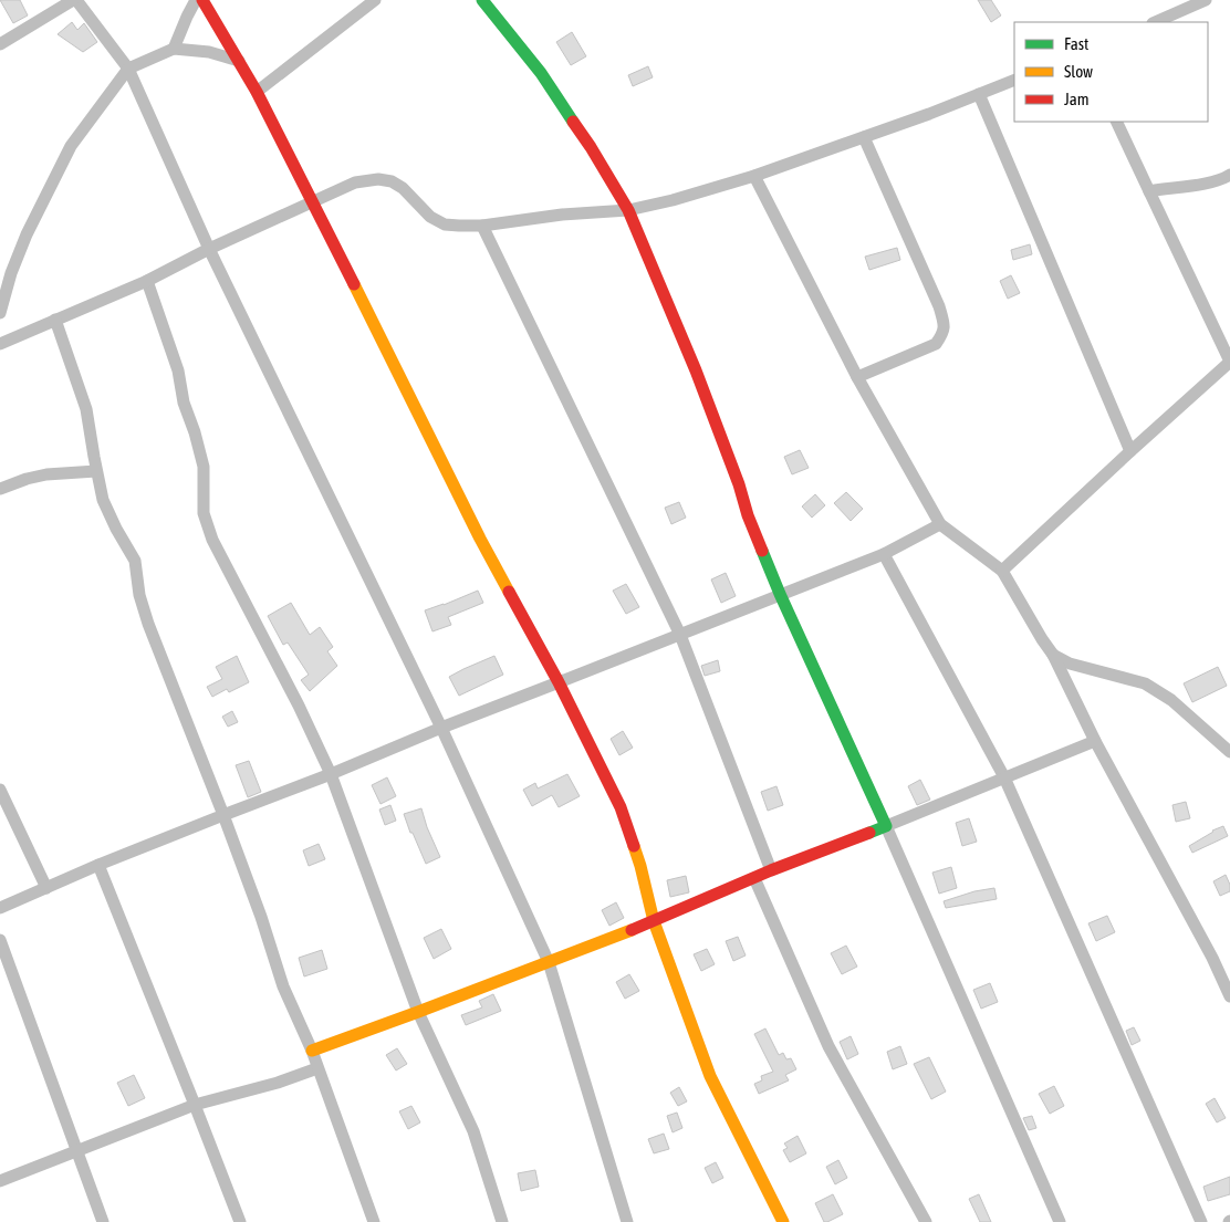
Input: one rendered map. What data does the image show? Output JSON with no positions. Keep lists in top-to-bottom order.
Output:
{
  "legend": ["Fast", "Slow", "Jam"]
}
